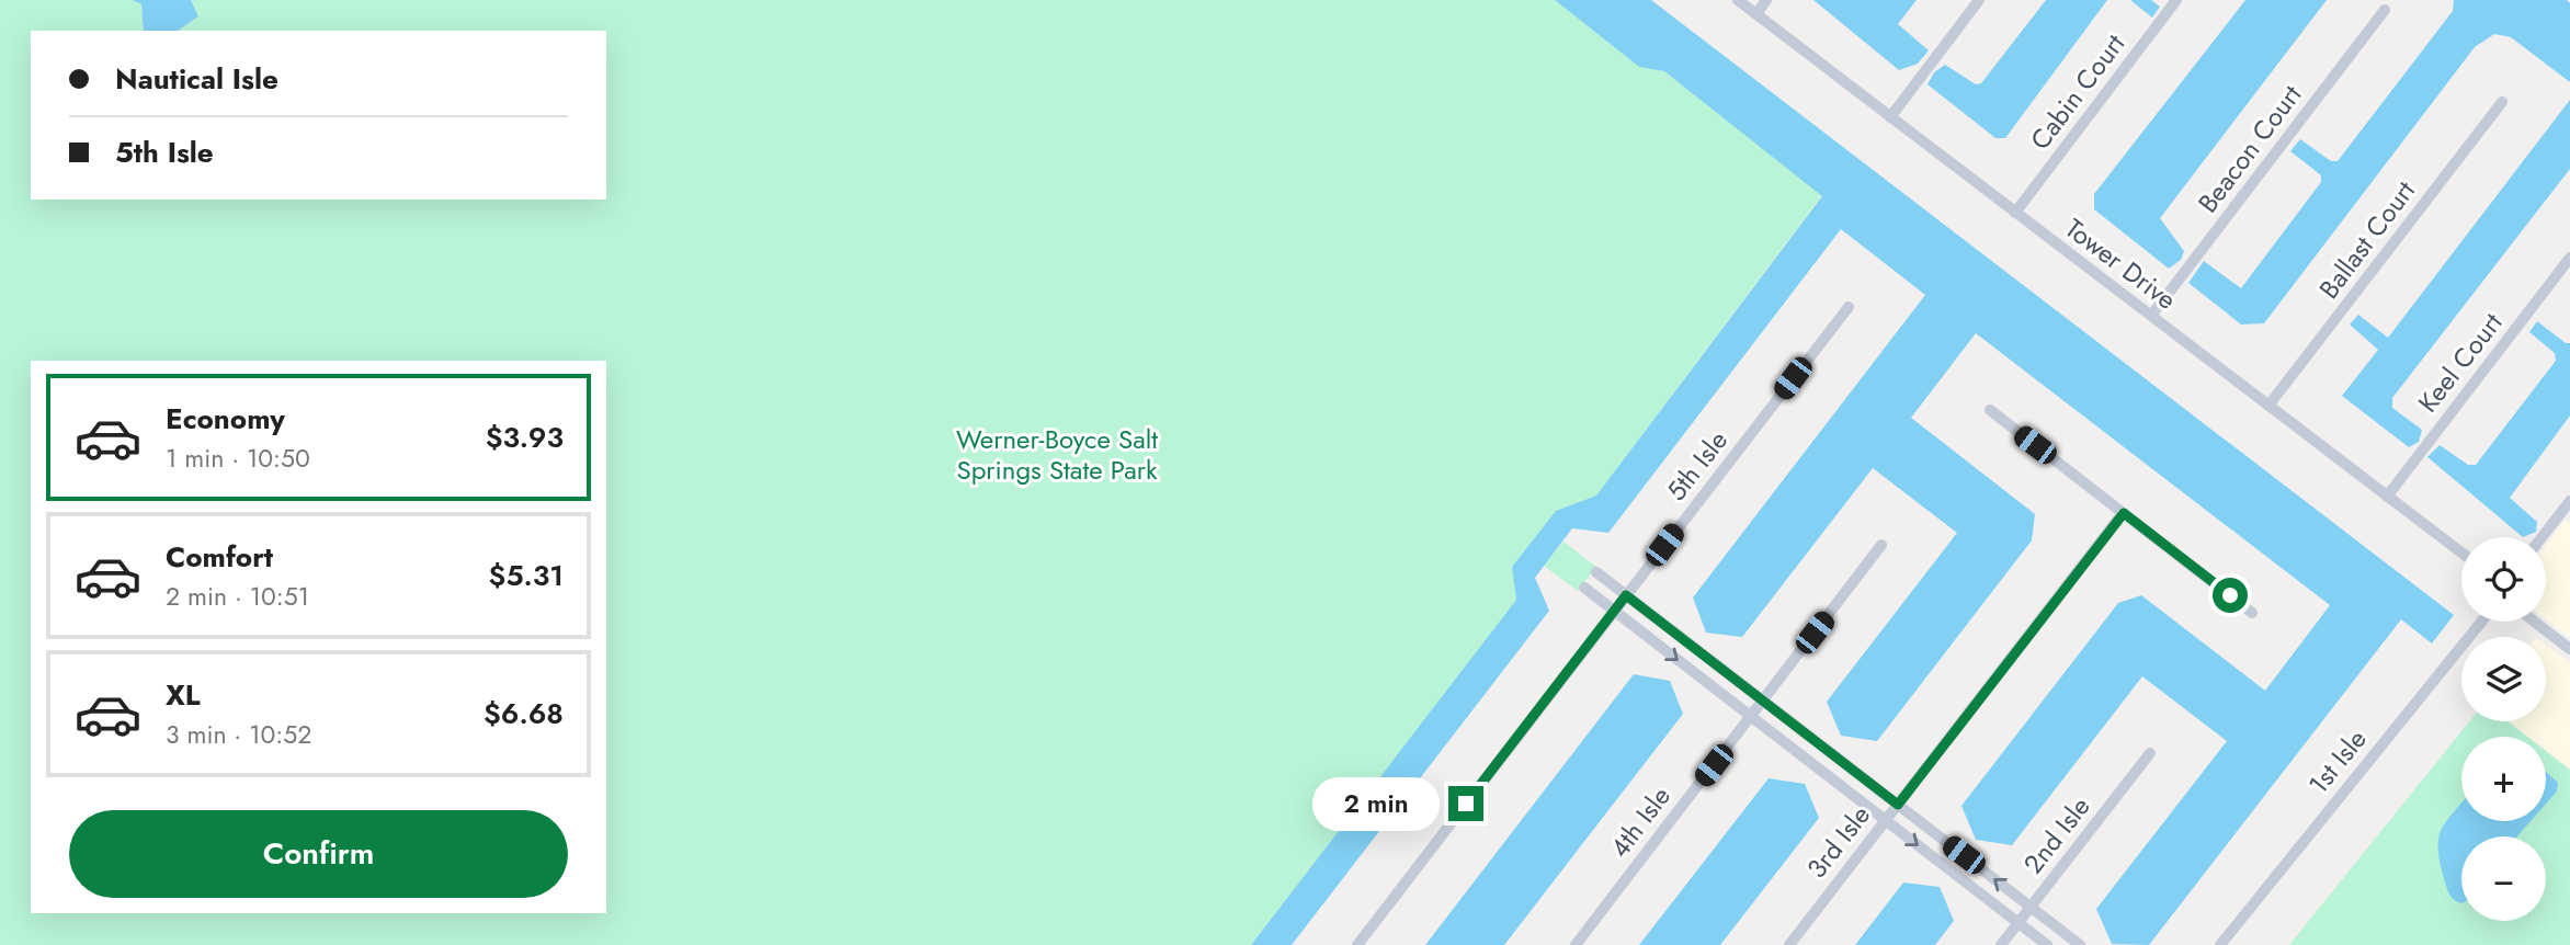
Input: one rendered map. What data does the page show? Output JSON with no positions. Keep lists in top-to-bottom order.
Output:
{
  "streets": {
    "street": [
      "Cabin Court",
      "Beacon Court",
      "Ballast Court",
      "Tower Drive",
      "Keel Court",
      "5th Isle",
      "1st Isle",
      "4th Isle",
      "2nd Isle",
      "3rd Isle"
    ]
  },
  "crossings": [
    ["Cabin Court", "Tower Drive"],
    ["Beacon Court", "Tower Drive"],
    ["Ballast Court", "Tower Drive"],
    ["Tower Drive", "Keel Court"]
  ],
  "parks": ["Werner-Boyce Salt Springs State Park"],
  "page": {
    "banner": ["Nautical Isle", "5th Isle"],
    "list": [
      {
        "name": "Economy",
        "note": "1 min · 10:50",
        "value": "$3.93"
      },
      {
        "name": "Comfort",
        "note": "2 min · 10:51",
        "value": "$5.31"
      },
      {
        "name": "XL",
        "note": "3 min · 10:52",
        "value": "$6.68"
      }
    ],
    "map_buttons": ["+", "−"],
    "bubble": "2 min",
    "buttons": "Confirm"
  }
}
